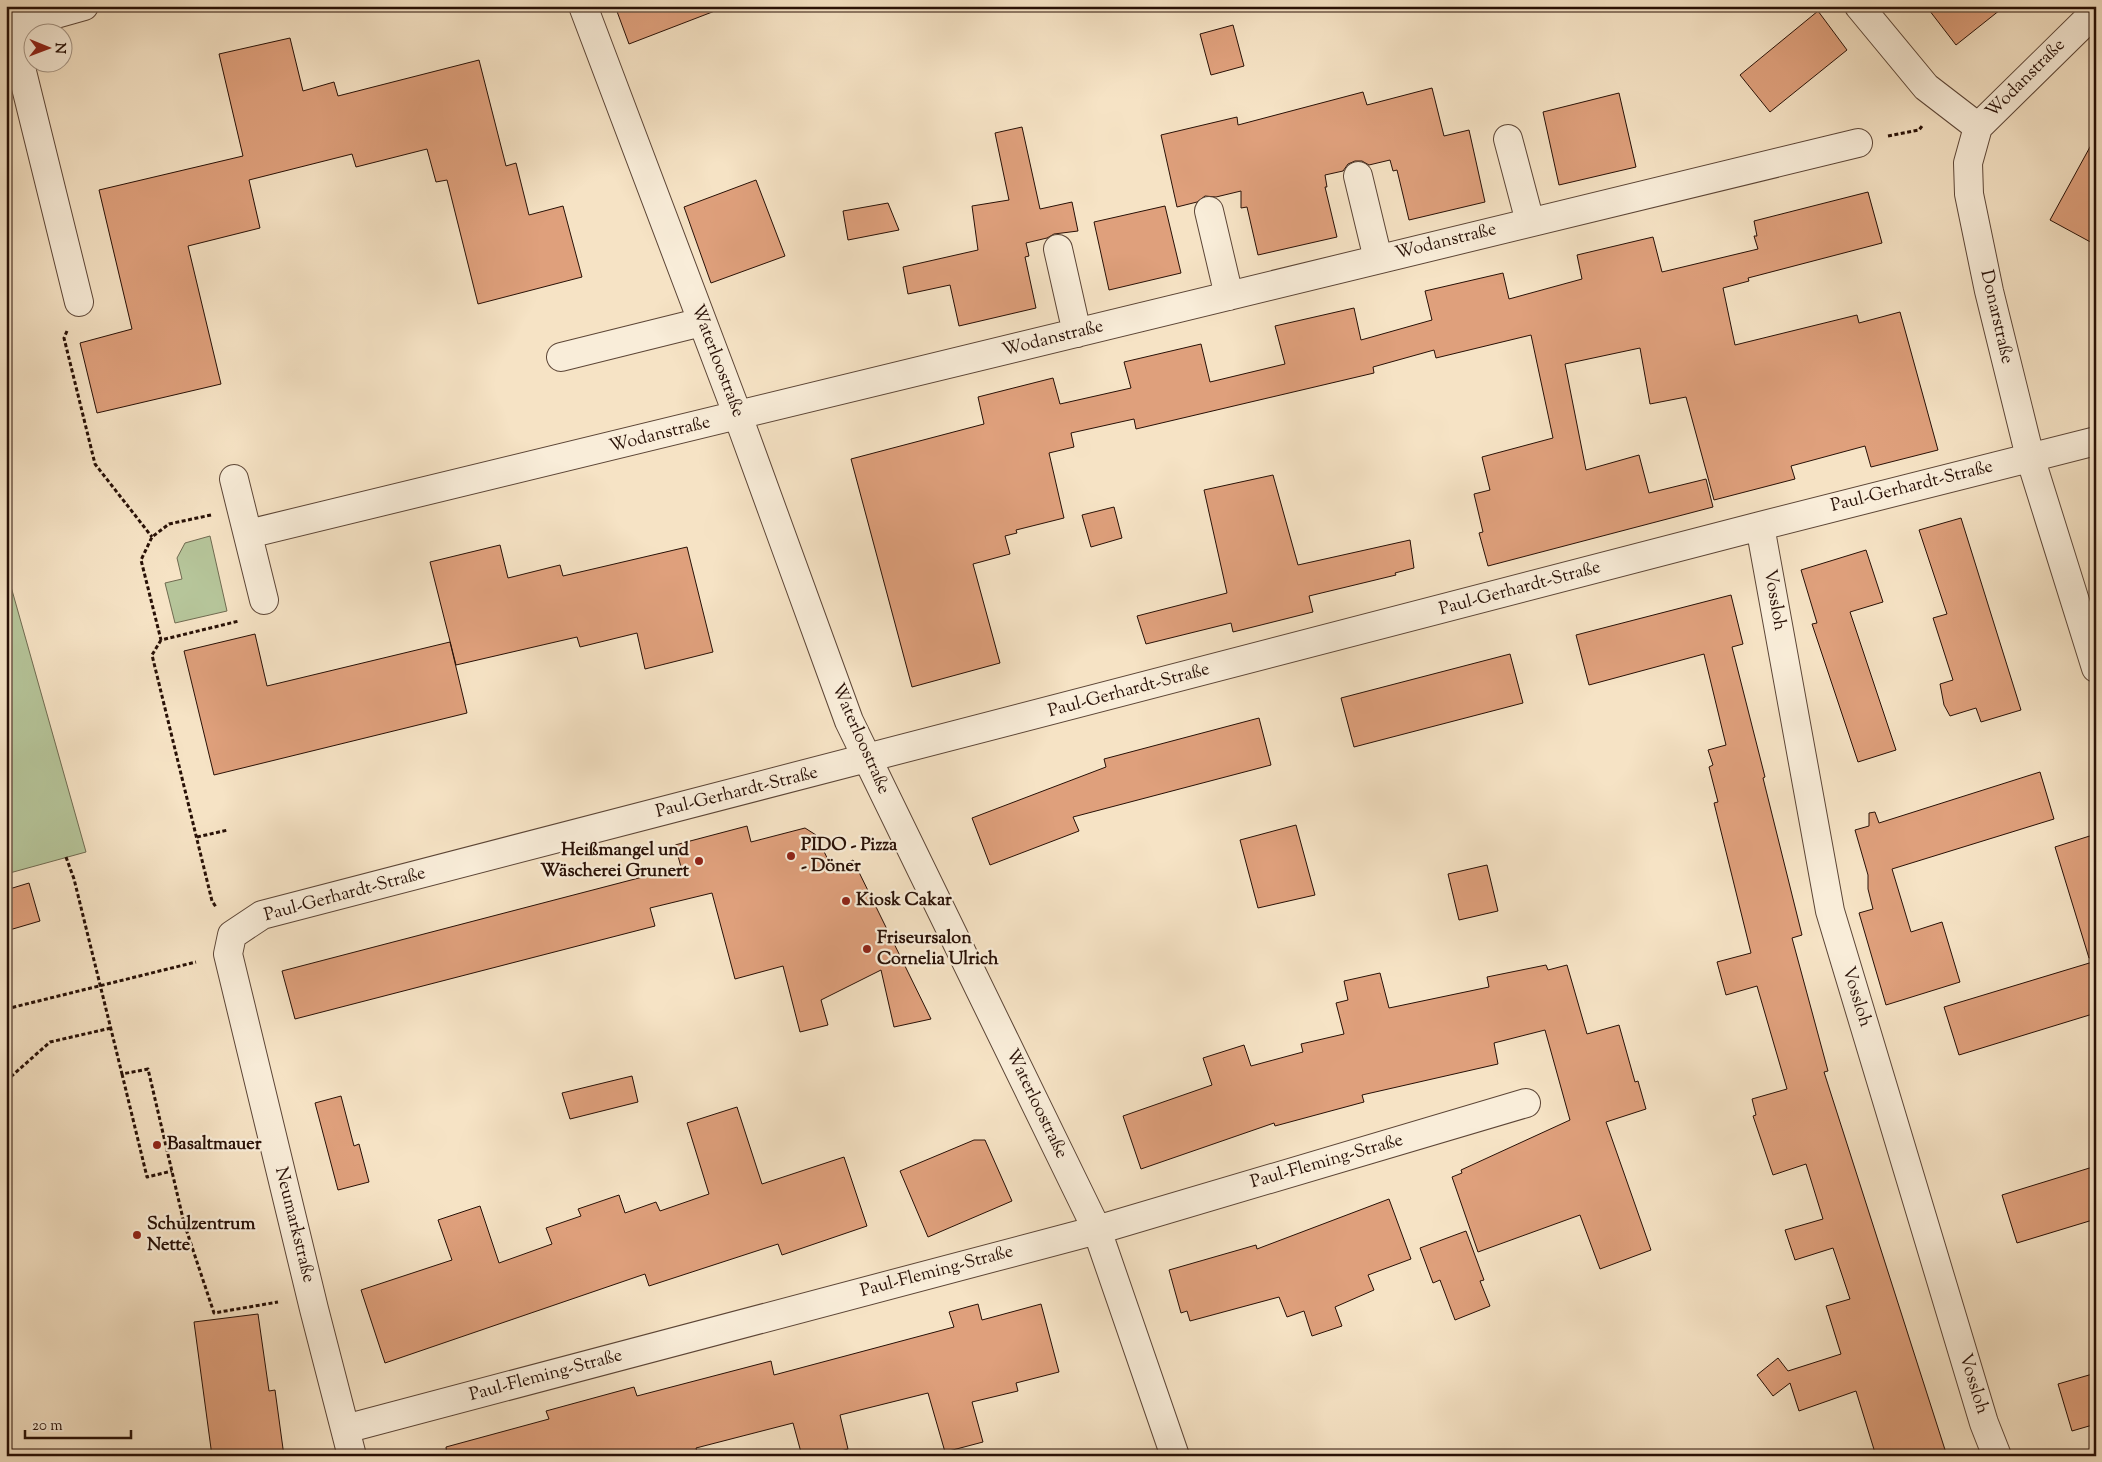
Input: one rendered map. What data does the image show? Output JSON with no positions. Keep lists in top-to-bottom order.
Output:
{
  "streets": {
    "street": [
      "Wodanstraße",
      "Donarstraße",
      "Waterloostraße",
      "Paul-Gerhardt-Straße",
      "Vossloh",
      "Paul-Fleming-Straße",
      "Neumarkstraße"
    ]
  },
  "crossings": [
    ["Wodanstraße", "Donarstraße"],
    ["Wodanstraße", "Waterloostraße"],
    ["Donarstraße", "Paul-Gerhardt-Straße"],
    ["Waterloostraße", "Paul-Gerhardt-Straße"],
    ["Waterloostraße", "Paul-Fleming-Straße"],
    ["Paul-Gerhardt-Straße", "Vossloh"],
    ["Paul-Gerhardt-Straße", "Neumarkstraße"],
    ["Paul-Fleming-Straße", "Neumarkstraße"]
  ],
  "places": [
    "PIDO - Pizza - Döner",
    "Heißmangel und Wäscherei Grunert",
    "Kiosk Cakar",
    "Friseursalon Cornelia Ulrich",
    "Basaltmauer",
    "Schulzentrum Nette"
  ],
  "scale_bar": "20 m",
  "north": "right"
}
